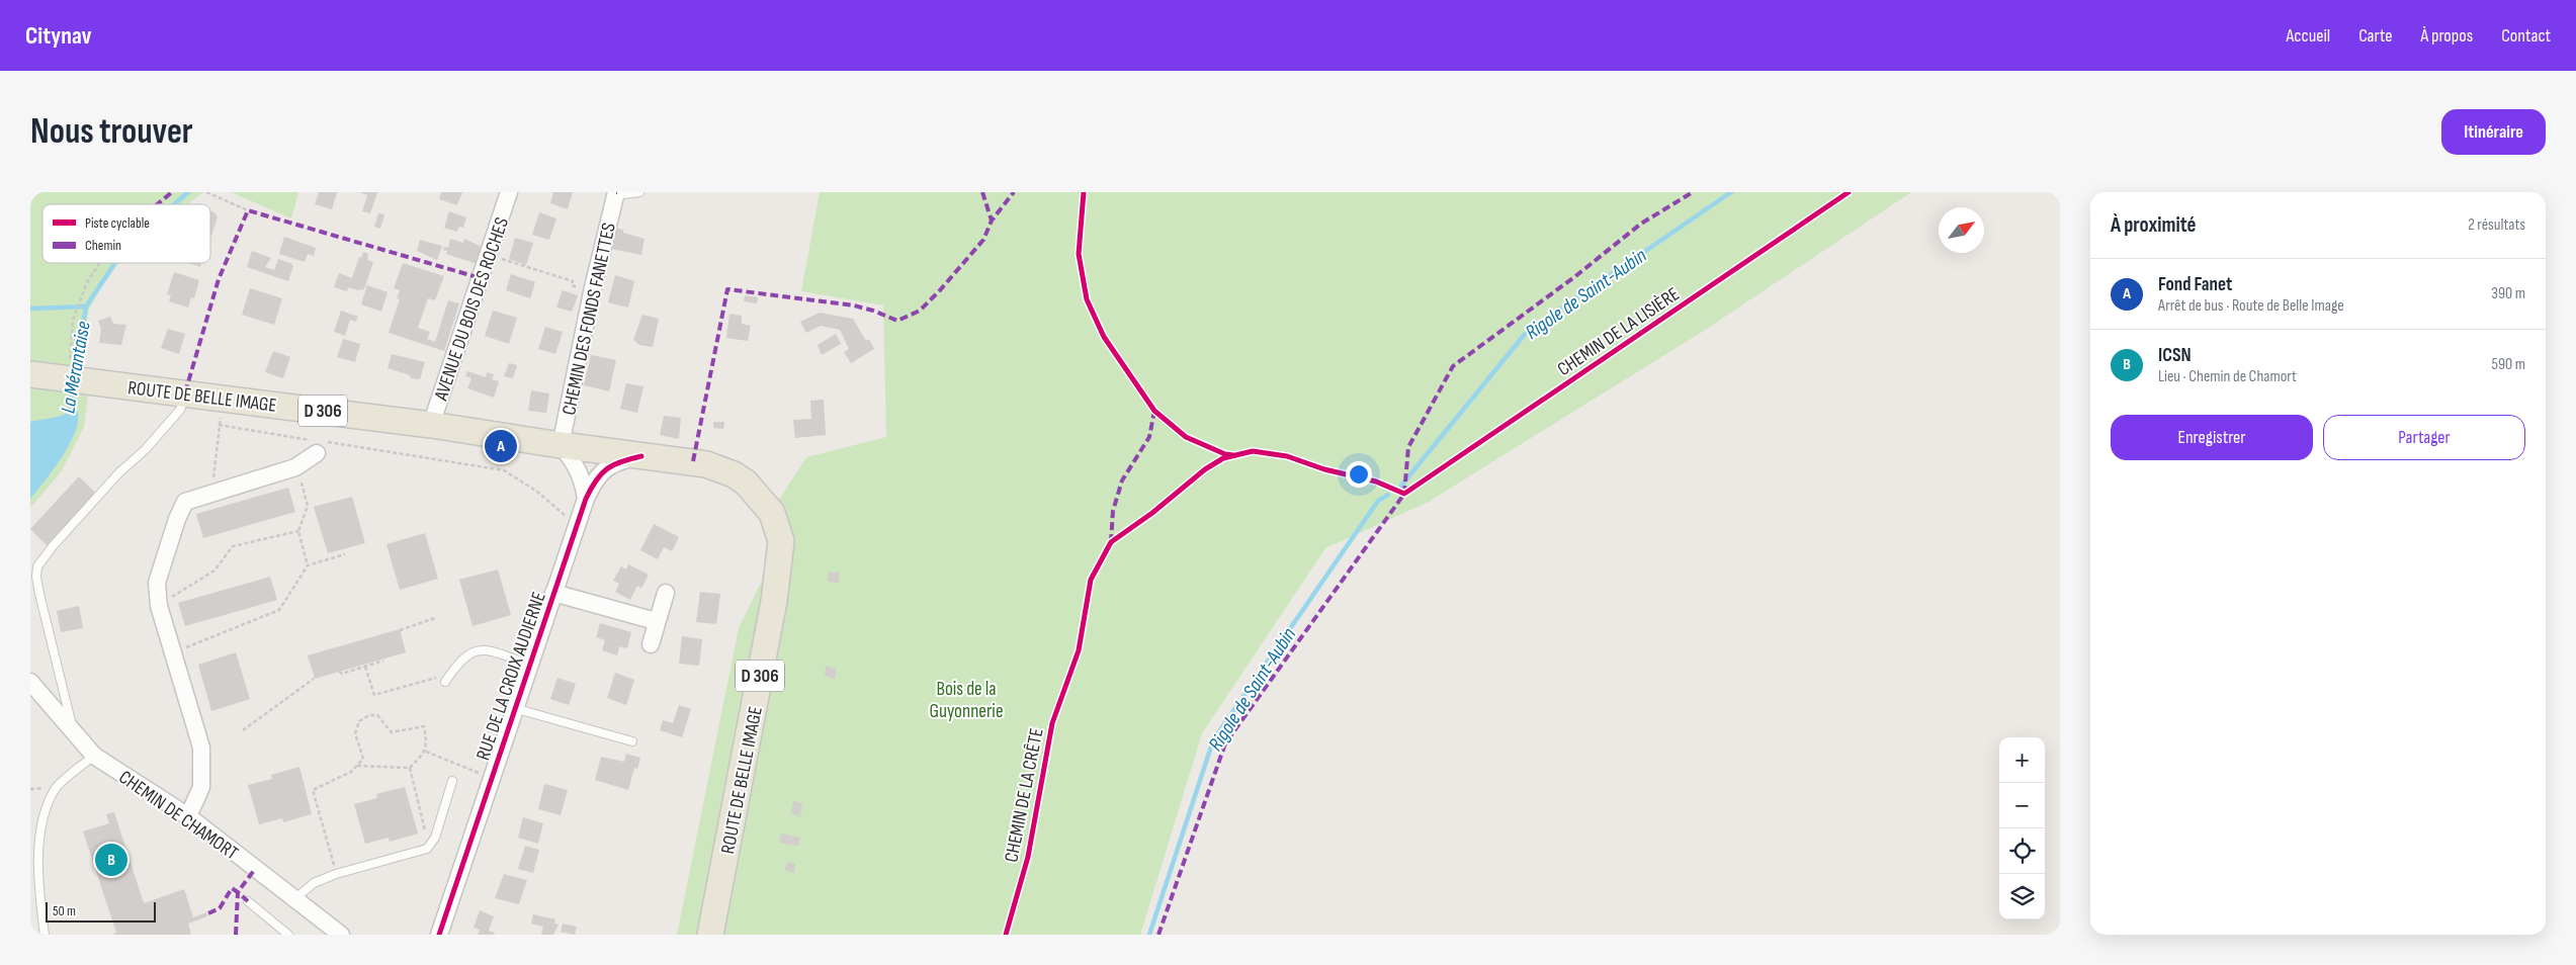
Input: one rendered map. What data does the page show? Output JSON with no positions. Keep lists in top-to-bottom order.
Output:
{
  "streets": {
    "main road": ["ROUTE DE BELLE IMAGE", "D 306"],
    "street": [
      "AVENUE DU BOIS DES ROCHES",
      "CHEMIN DES FONDS FANETTES",
      "RUE DE LA CROIX AUDIERNE",
      "CHEMIN DE CHAMORT"
    ],
    "path": ["CHEMIN DE LA CRÊTE"],
    "cycle path": ["CHEMIN DE LA LISIÈRE"]
  },
  "crossings": [
    ["AVENUE DU BOIS DES ROCHES", "ROUTE DE BELLE IMAGE"],
    ["CHEMIN DES FONDS FANETTES", "ROUTE DE BELLE IMAGE"],
    ["CHEMIN DE LA LISIÈRE", "CHEMIN DE LA CRÊTE"],
    ["ROUTE DE BELLE IMAGE", "RUE DE LA CROIX AUDIERNE"]
  ],
  "water": ["Rigole de Saint-Aubin", "La Mérantaise"],
  "parks": ["Bois de la Guyonnerie"],
  "legend": ["Piste cyclable", "Chemin"],
  "scale_bar": "50 m",
  "north": "top right",
  "page": {
    "header": "Citynav",
    "nav": [
      "Accueil",
      "Carte",
      "À propos",
      "Contact"
    ],
    "buttons": [
      "Itinéraire",
      ["Enregistrer", "Partager"]
    ],
    "title": "Nous trouver",
    "heading": ["À proximité", "2 résultats"],
    "list": [
      {
        "mark": "A",
        "name": "Fond Fanet",
        "note": "Arrêt de bus · Route de Belle Image",
        "value": "390 m"
      },
      {
        "mark": "B",
        "name": "ICSN",
        "note": "Lieu · Chemin de Chamort",
        "value": "590 m"
      }
    ],
    "pins": ["A", "B"],
    "map_buttons": ["+", "−"],
    "scale": "50 m"
  }
}
